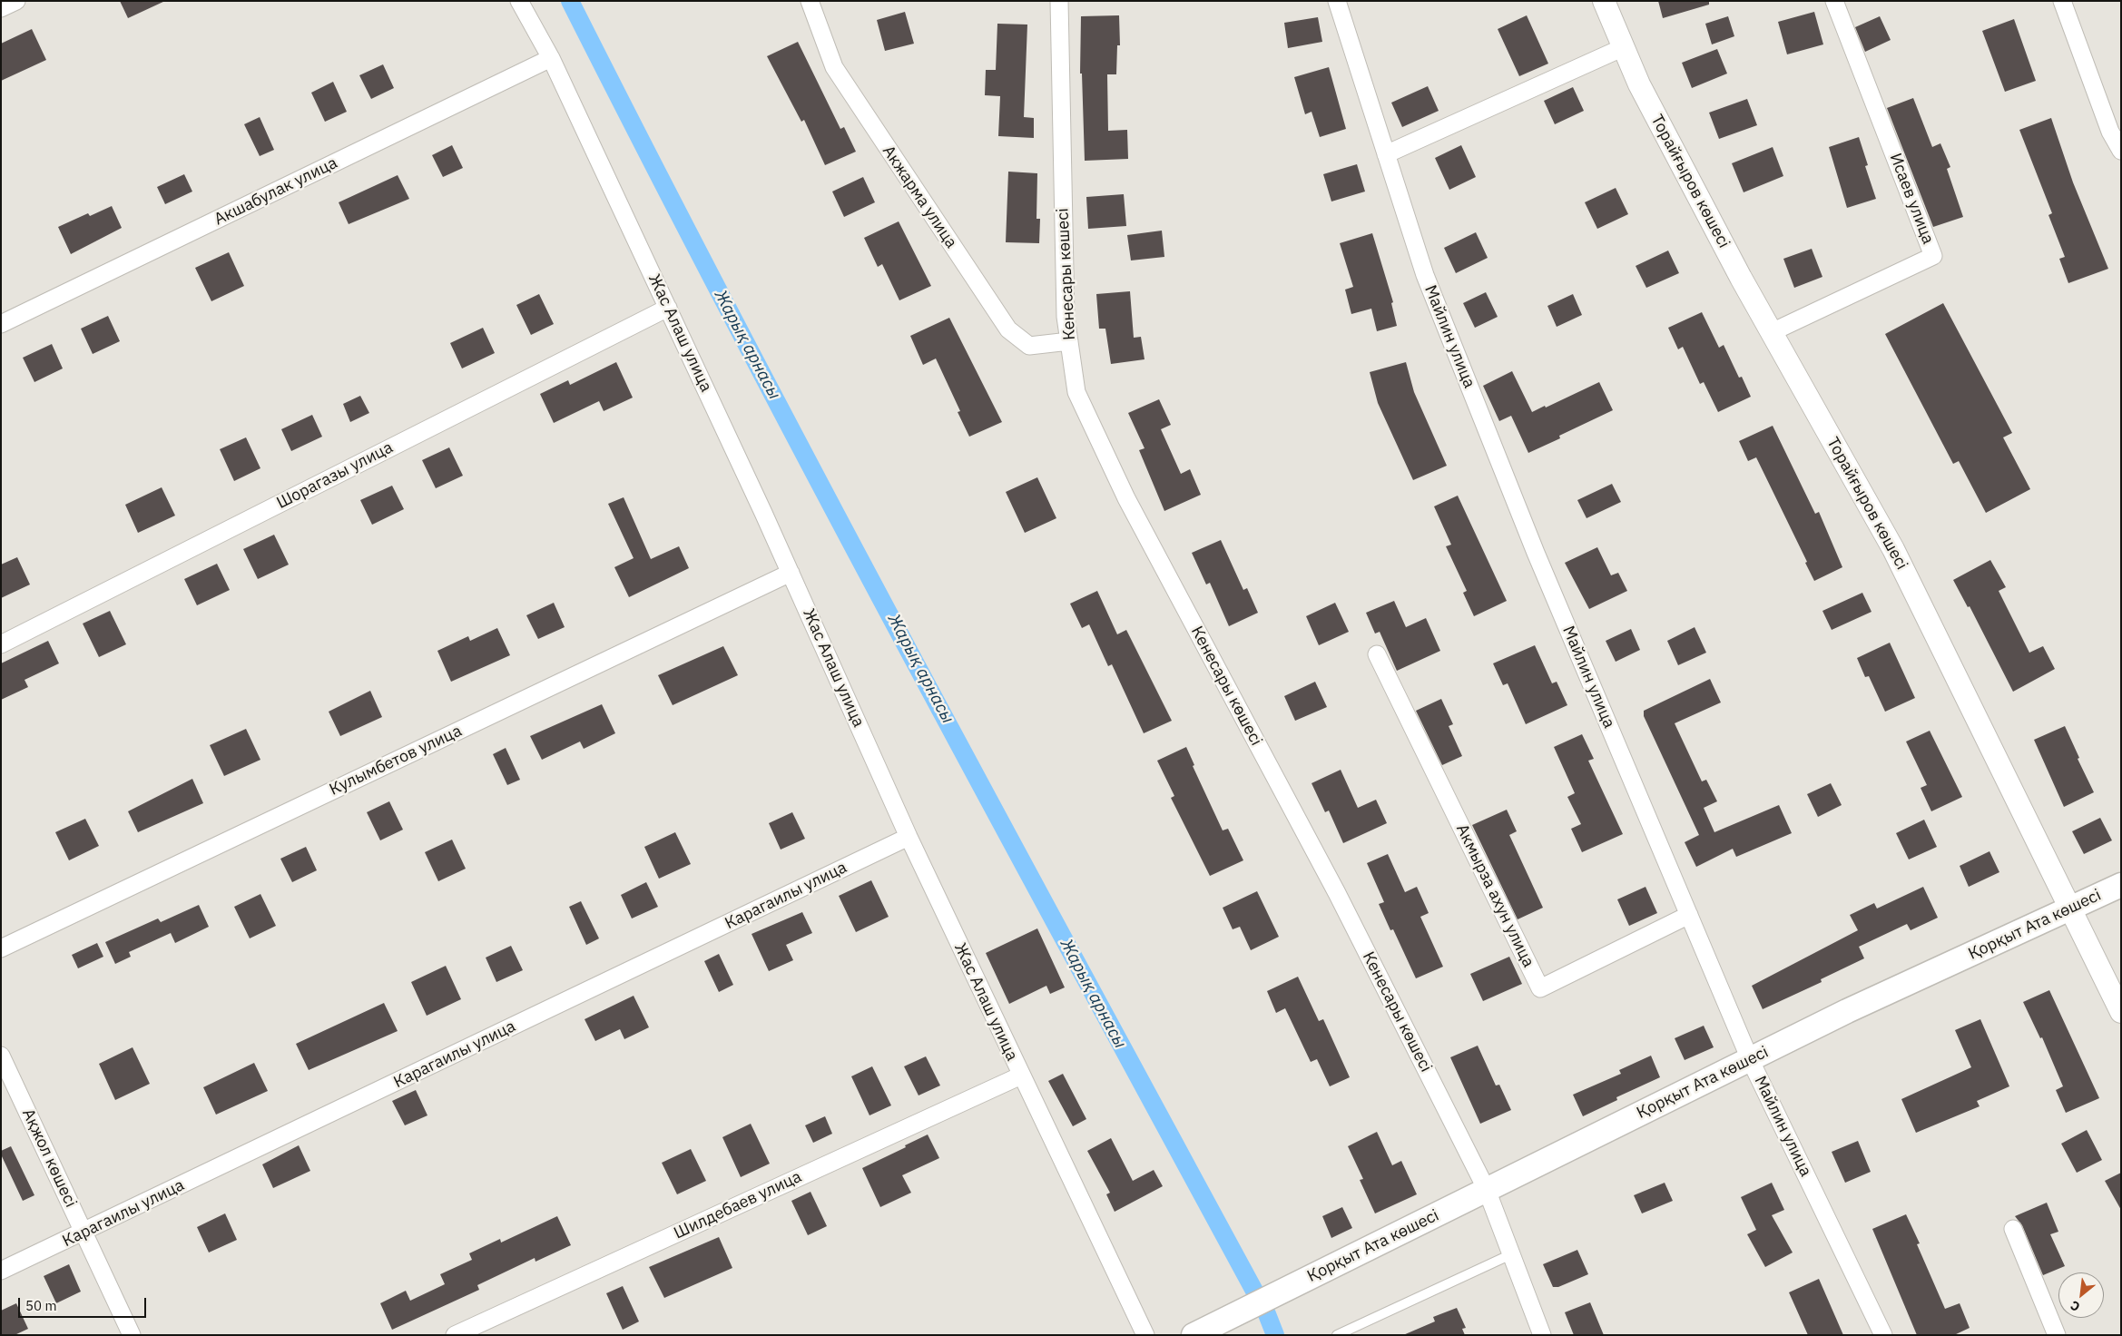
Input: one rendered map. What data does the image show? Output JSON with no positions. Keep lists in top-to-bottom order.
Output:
{
  "streets": {
    "main road": ["Қорқыт Ата көшесі"],
    "street": [
      "Торайғыров көшесі",
      "Акшабулак улица",
      "Акжарма улица",
      "Исаев улица",
      "Кенесары көшесі",
      "Жас Алаш улица",
      "Майлин улица",
      "Шорагазы улица",
      "Кулымбетов улица",
      "Карагаилы улица",
      "Акмырза ахун улица",
      "Ақжол көшесі",
      "Шилдебаев улица"
    ]
  },
  "crossings": [
    ["Торайғыров көшесі", "Исаев улица"],
    ["Торайғыров көшесі", "Қорқыт Ата көшесі"],
    ["Акшабулак улица", "Жас Алаш улица"],
    ["Акжарма улица", "Кенесары көшесі"],
    ["Кенесары көшесі", "Қорқыт Ата көшесі"],
    ["Жас Алаш улица", "Шорагазы улица"],
    ["Жас Алаш улица", "Кулымбетов улица"],
    ["Жас Алаш улица", "Карагаилы улица"],
    ["Жас Алаш улица", "Шилдебаев улица"],
    ["Майлин улица", "Акмырза ахун улица"],
    ["Майлин улица", "Қорқыт Ата көшесі"],
    ["Карагаилы улица", "Ақжол көшесі"]
  ],
  "water": ["Жарық арнасы"],
  "scale_bar": "50 m",
  "north": "bottom left"
}
